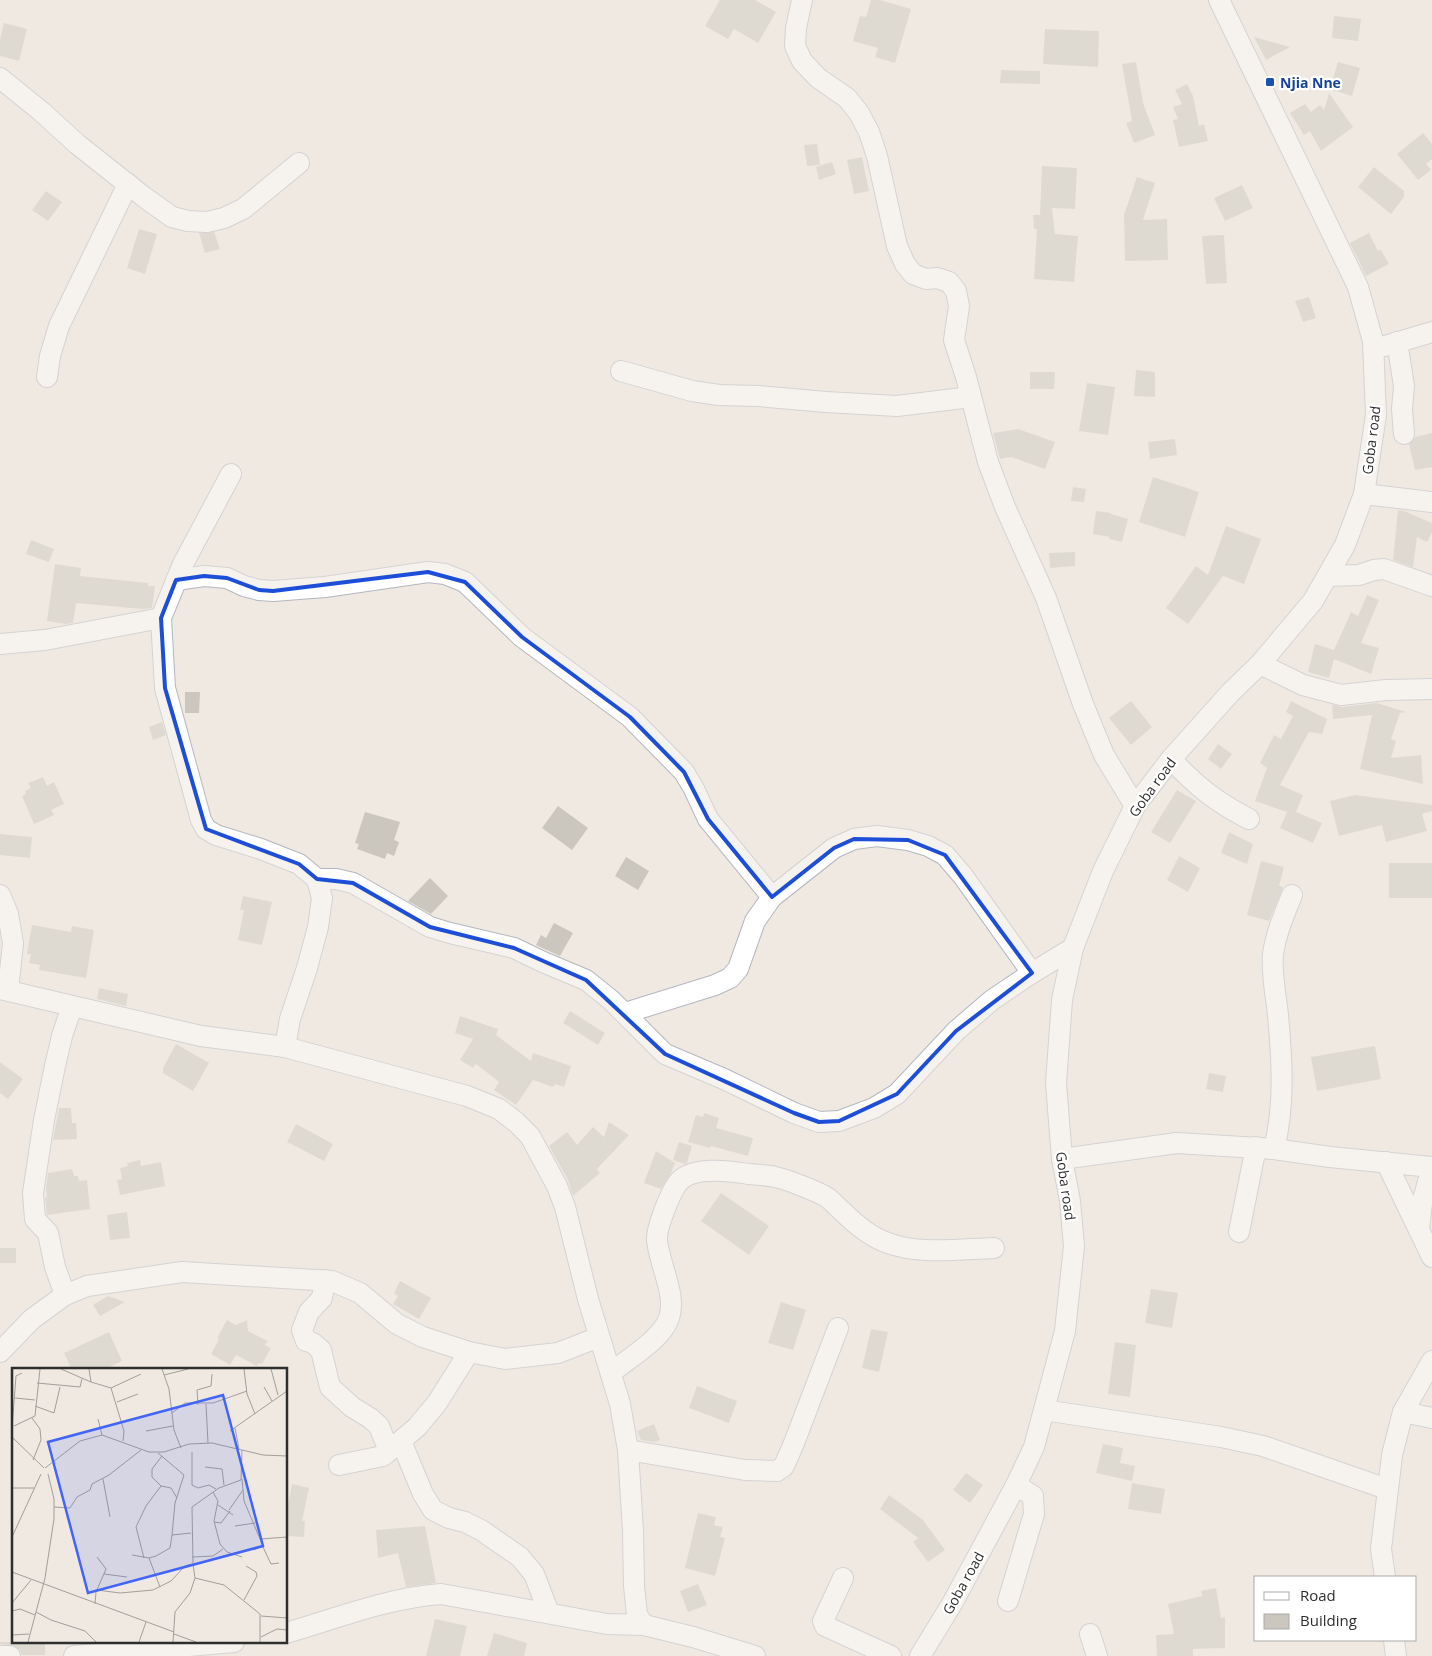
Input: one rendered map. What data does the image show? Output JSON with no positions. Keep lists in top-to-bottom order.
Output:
{
  "streets": {
    "street": ["Goba road"]
  },
  "places": {
    "transit": ["Njia Nne"]
  },
  "legend": ["Road", "Building"]
}
